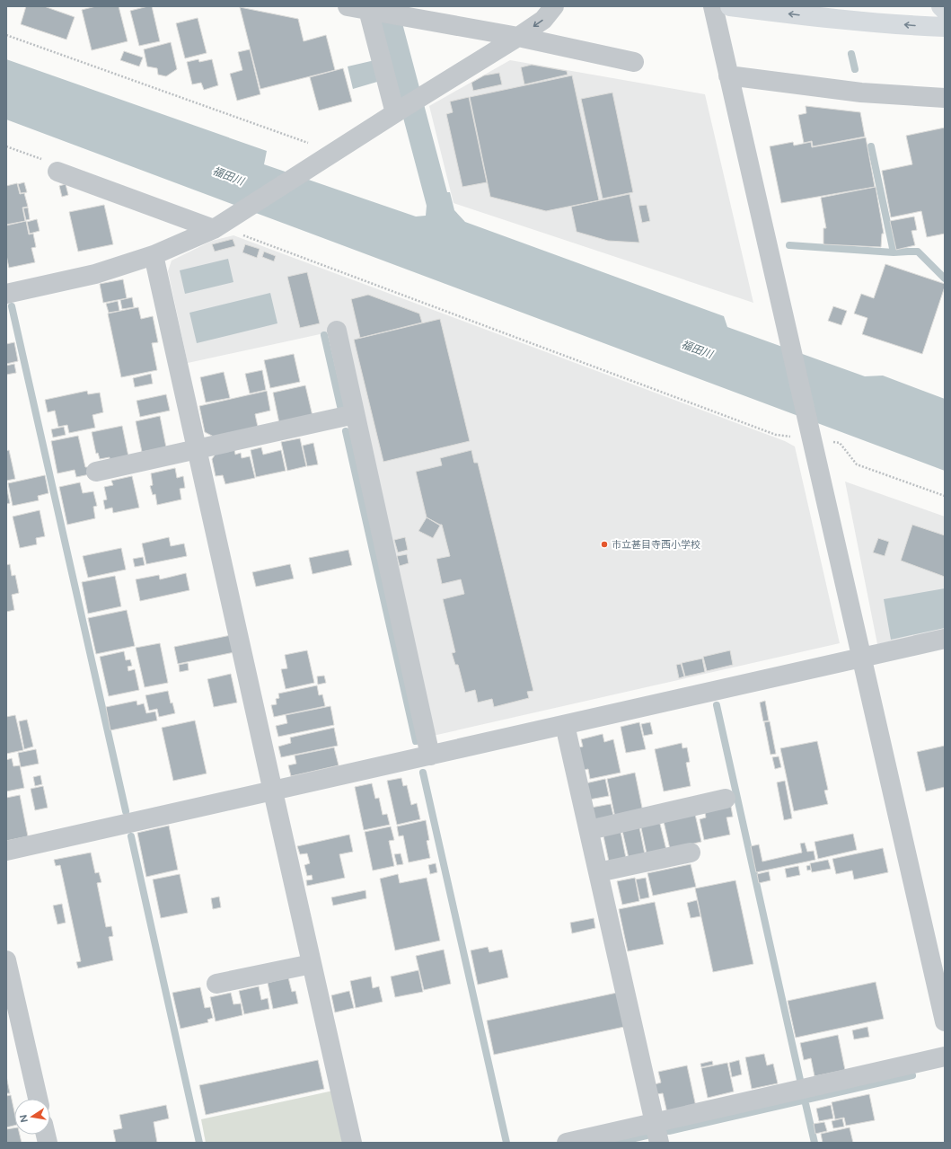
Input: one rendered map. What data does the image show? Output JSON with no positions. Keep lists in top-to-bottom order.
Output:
{
  "water": ["福田川"],
  "places": ["市立甚目寺西小学校"],
  "north": "left"
}
